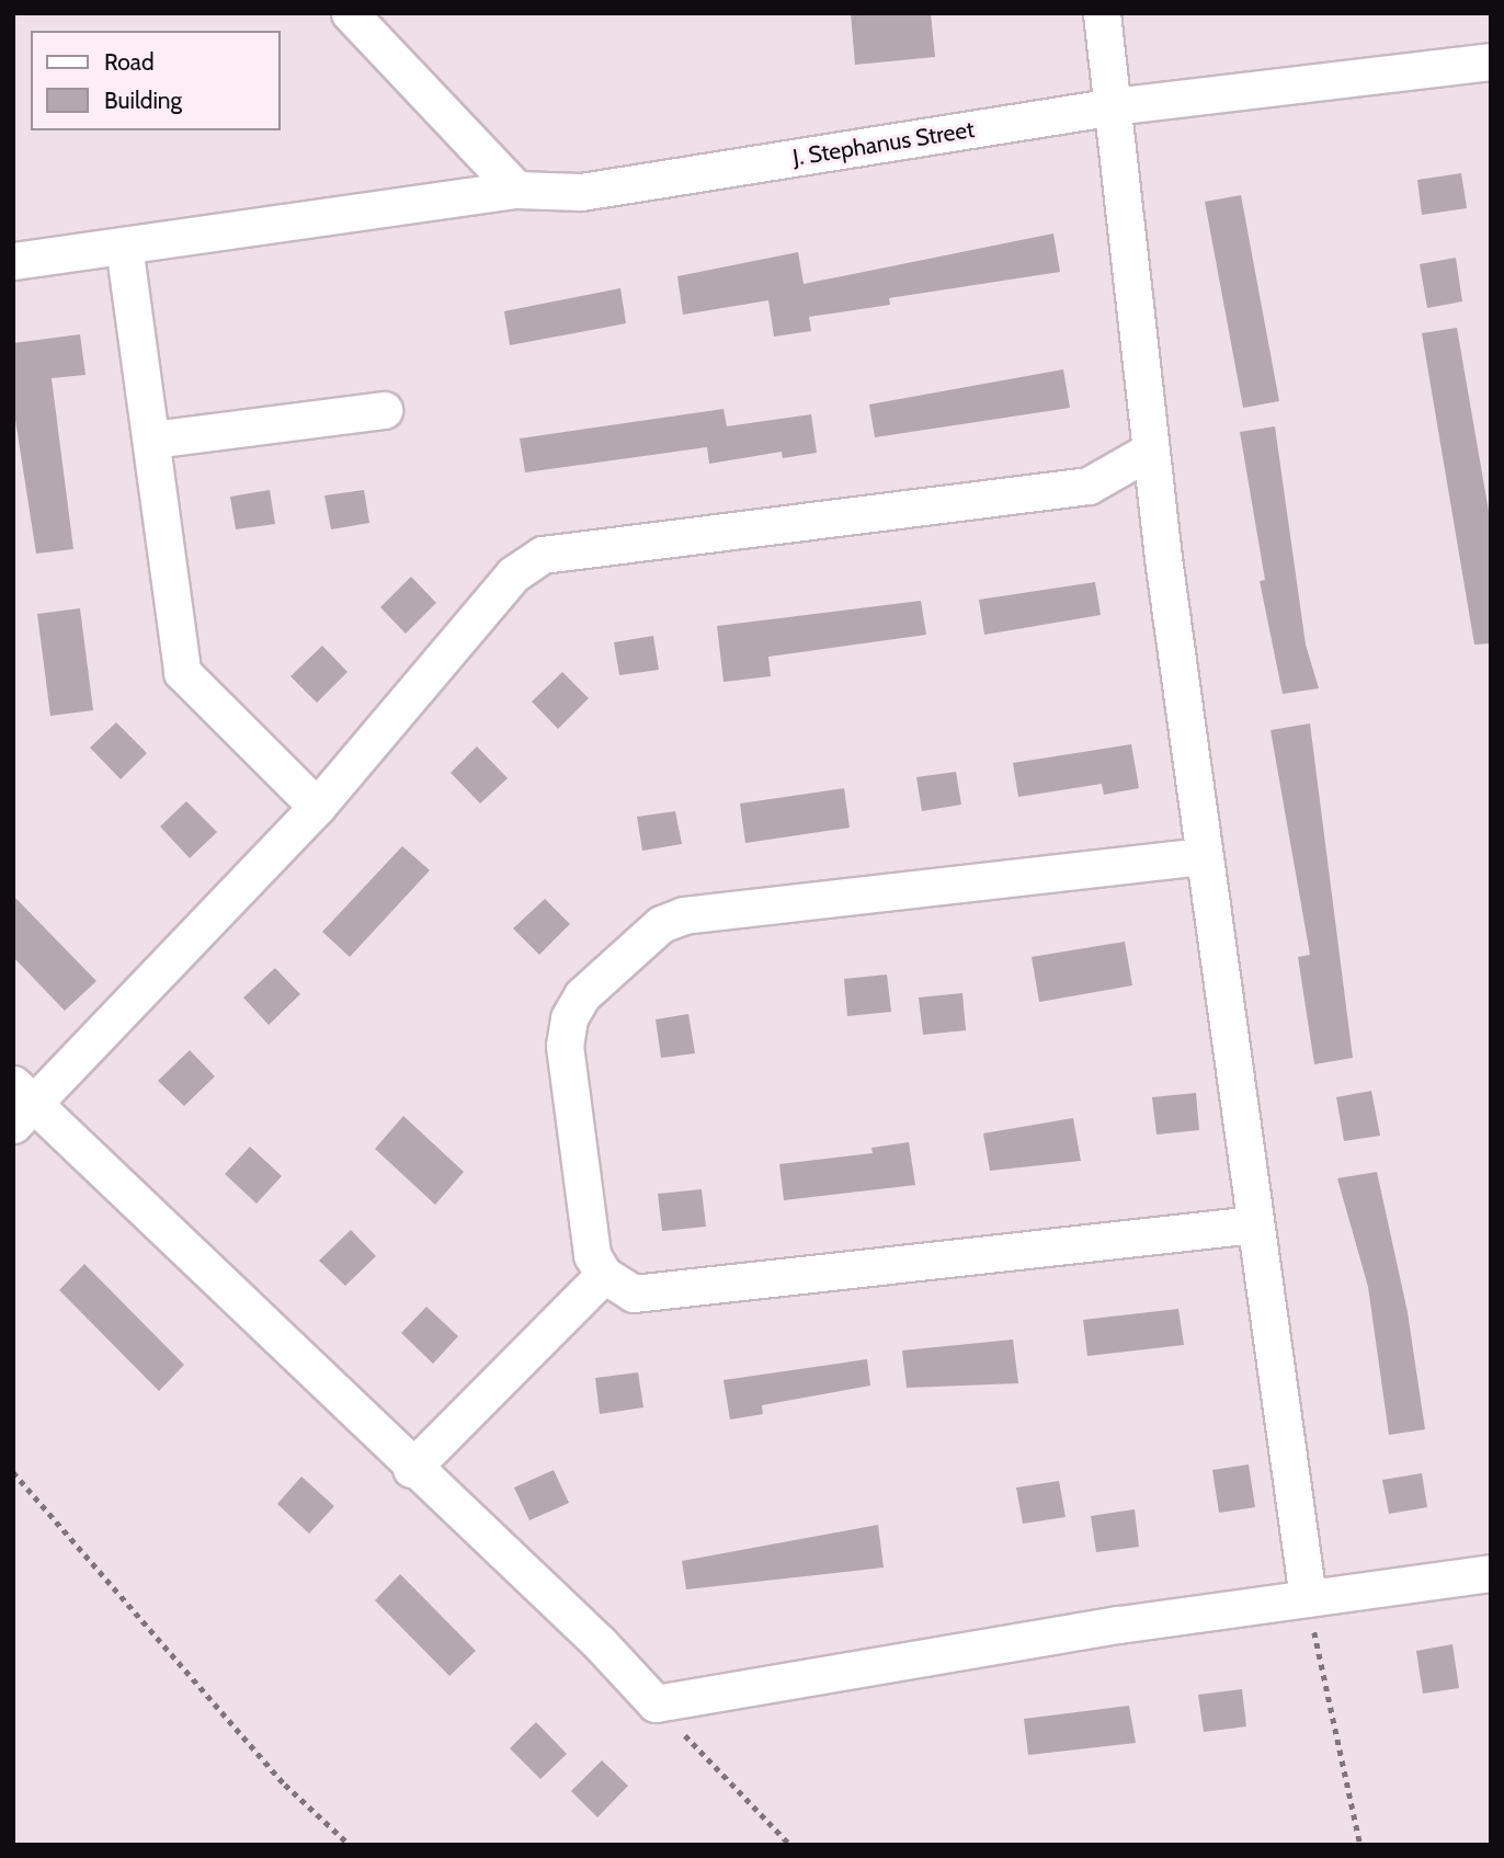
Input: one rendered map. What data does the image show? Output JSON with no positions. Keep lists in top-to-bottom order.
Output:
{
  "streets": {
    "street": ["J. Stephanus Street"]
  },
  "legend": ["Road", "Building"]
}
